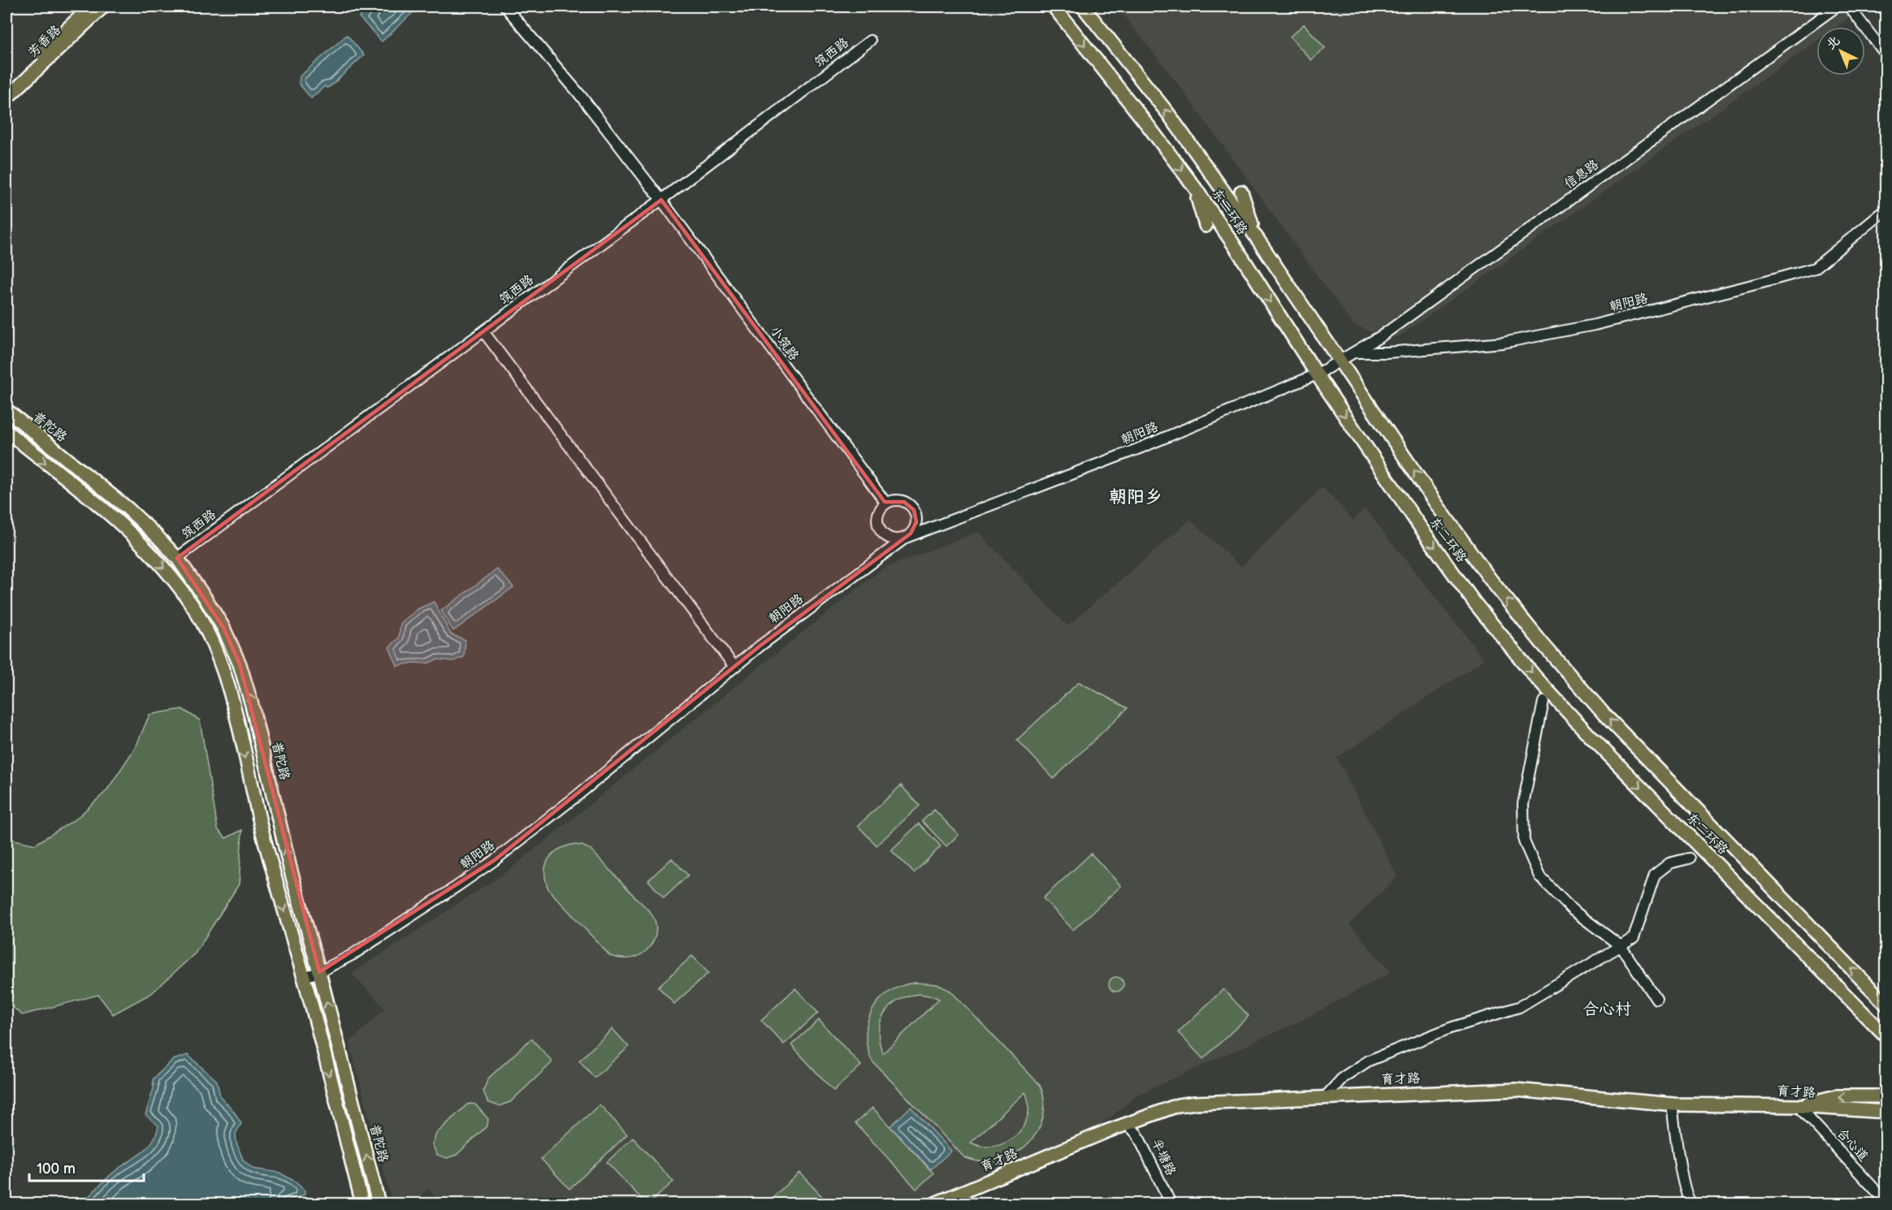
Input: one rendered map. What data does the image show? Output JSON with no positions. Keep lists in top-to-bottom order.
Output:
{
  "streets": {
    "main road": [
      "芳香路",
      "东二环路",
      "普陀路",
      "育才路"
    ],
    "street": [
      "筑西路",
      "信息路",
      "朝阳路",
      "小筑路",
      "合心道",
      "半塘路"
    ]
  },
  "crossings": [
    ["筑西路", "小筑路"],
    ["筑西路", "普陀路"],
    ["信息路", "东二环路"],
    ["信息路", "朝阳路"],
    ["东二环路", "朝阳路"],
    ["朝阳路", "小筑路"],
    ["朝阳路", "普陀路"],
    ["育才路", "合心道"],
    ["育才路", "半塘路"]
  ],
  "districts": ["朝阳乡", "合心村"],
  "scale_bar": "100 m",
  "north": "top left"
}
